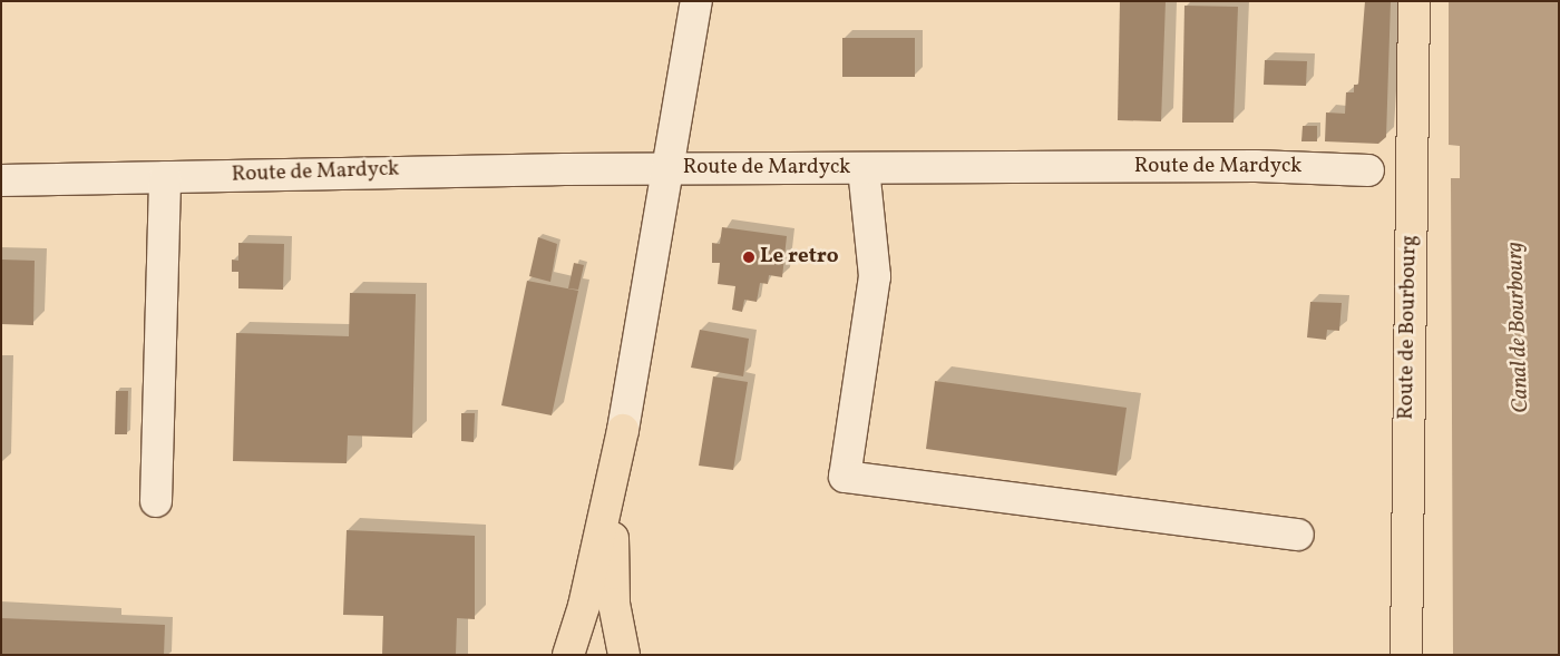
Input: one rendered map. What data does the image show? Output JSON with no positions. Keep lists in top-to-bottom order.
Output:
{
  "streets": {
    "main road": ["Route de Bourbourg"],
    "street": ["Route de Mardyck"]
  },
  "water": ["Canal de Bourbourg"],
  "places": ["Le retro"]
}
